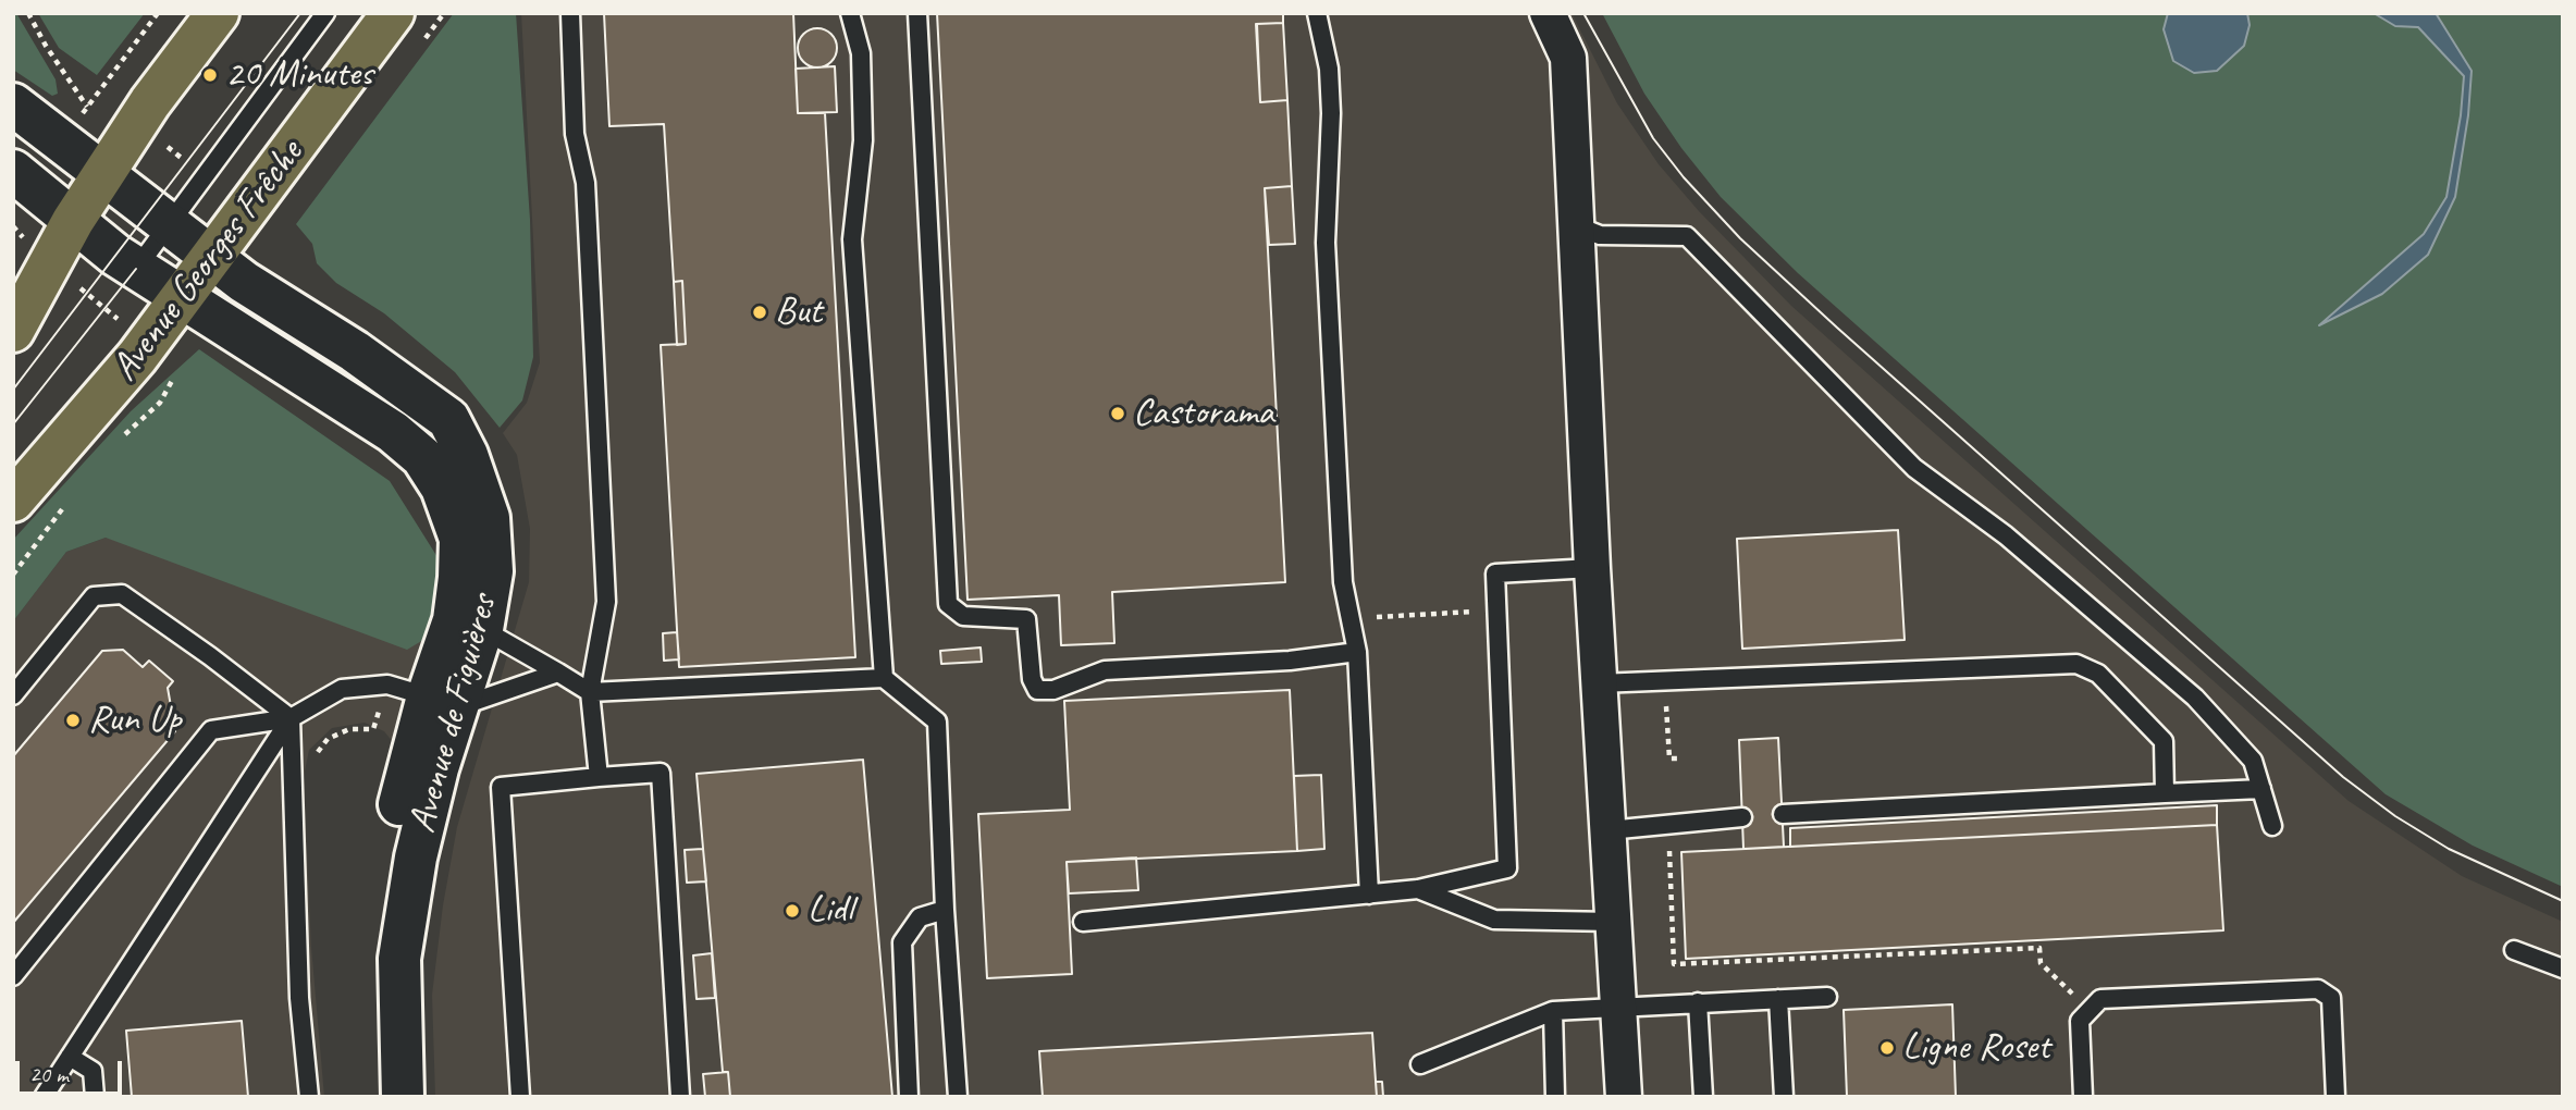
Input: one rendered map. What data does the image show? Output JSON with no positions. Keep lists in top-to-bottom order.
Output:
{
  "streets": {
    "main road": ["Avenue Georges Frêche", "Avenue de Figuières"]
  },
  "crossings": [
    ["Avenue Georges Frêche", "Avenue de Figuières"]
  ],
  "places": [
    "20 Minutes",
    "But",
    "Castorama",
    "Run Up",
    "Lidl",
    "Ligne Roset"
  ],
  "scale_bar": "20 m"
}
